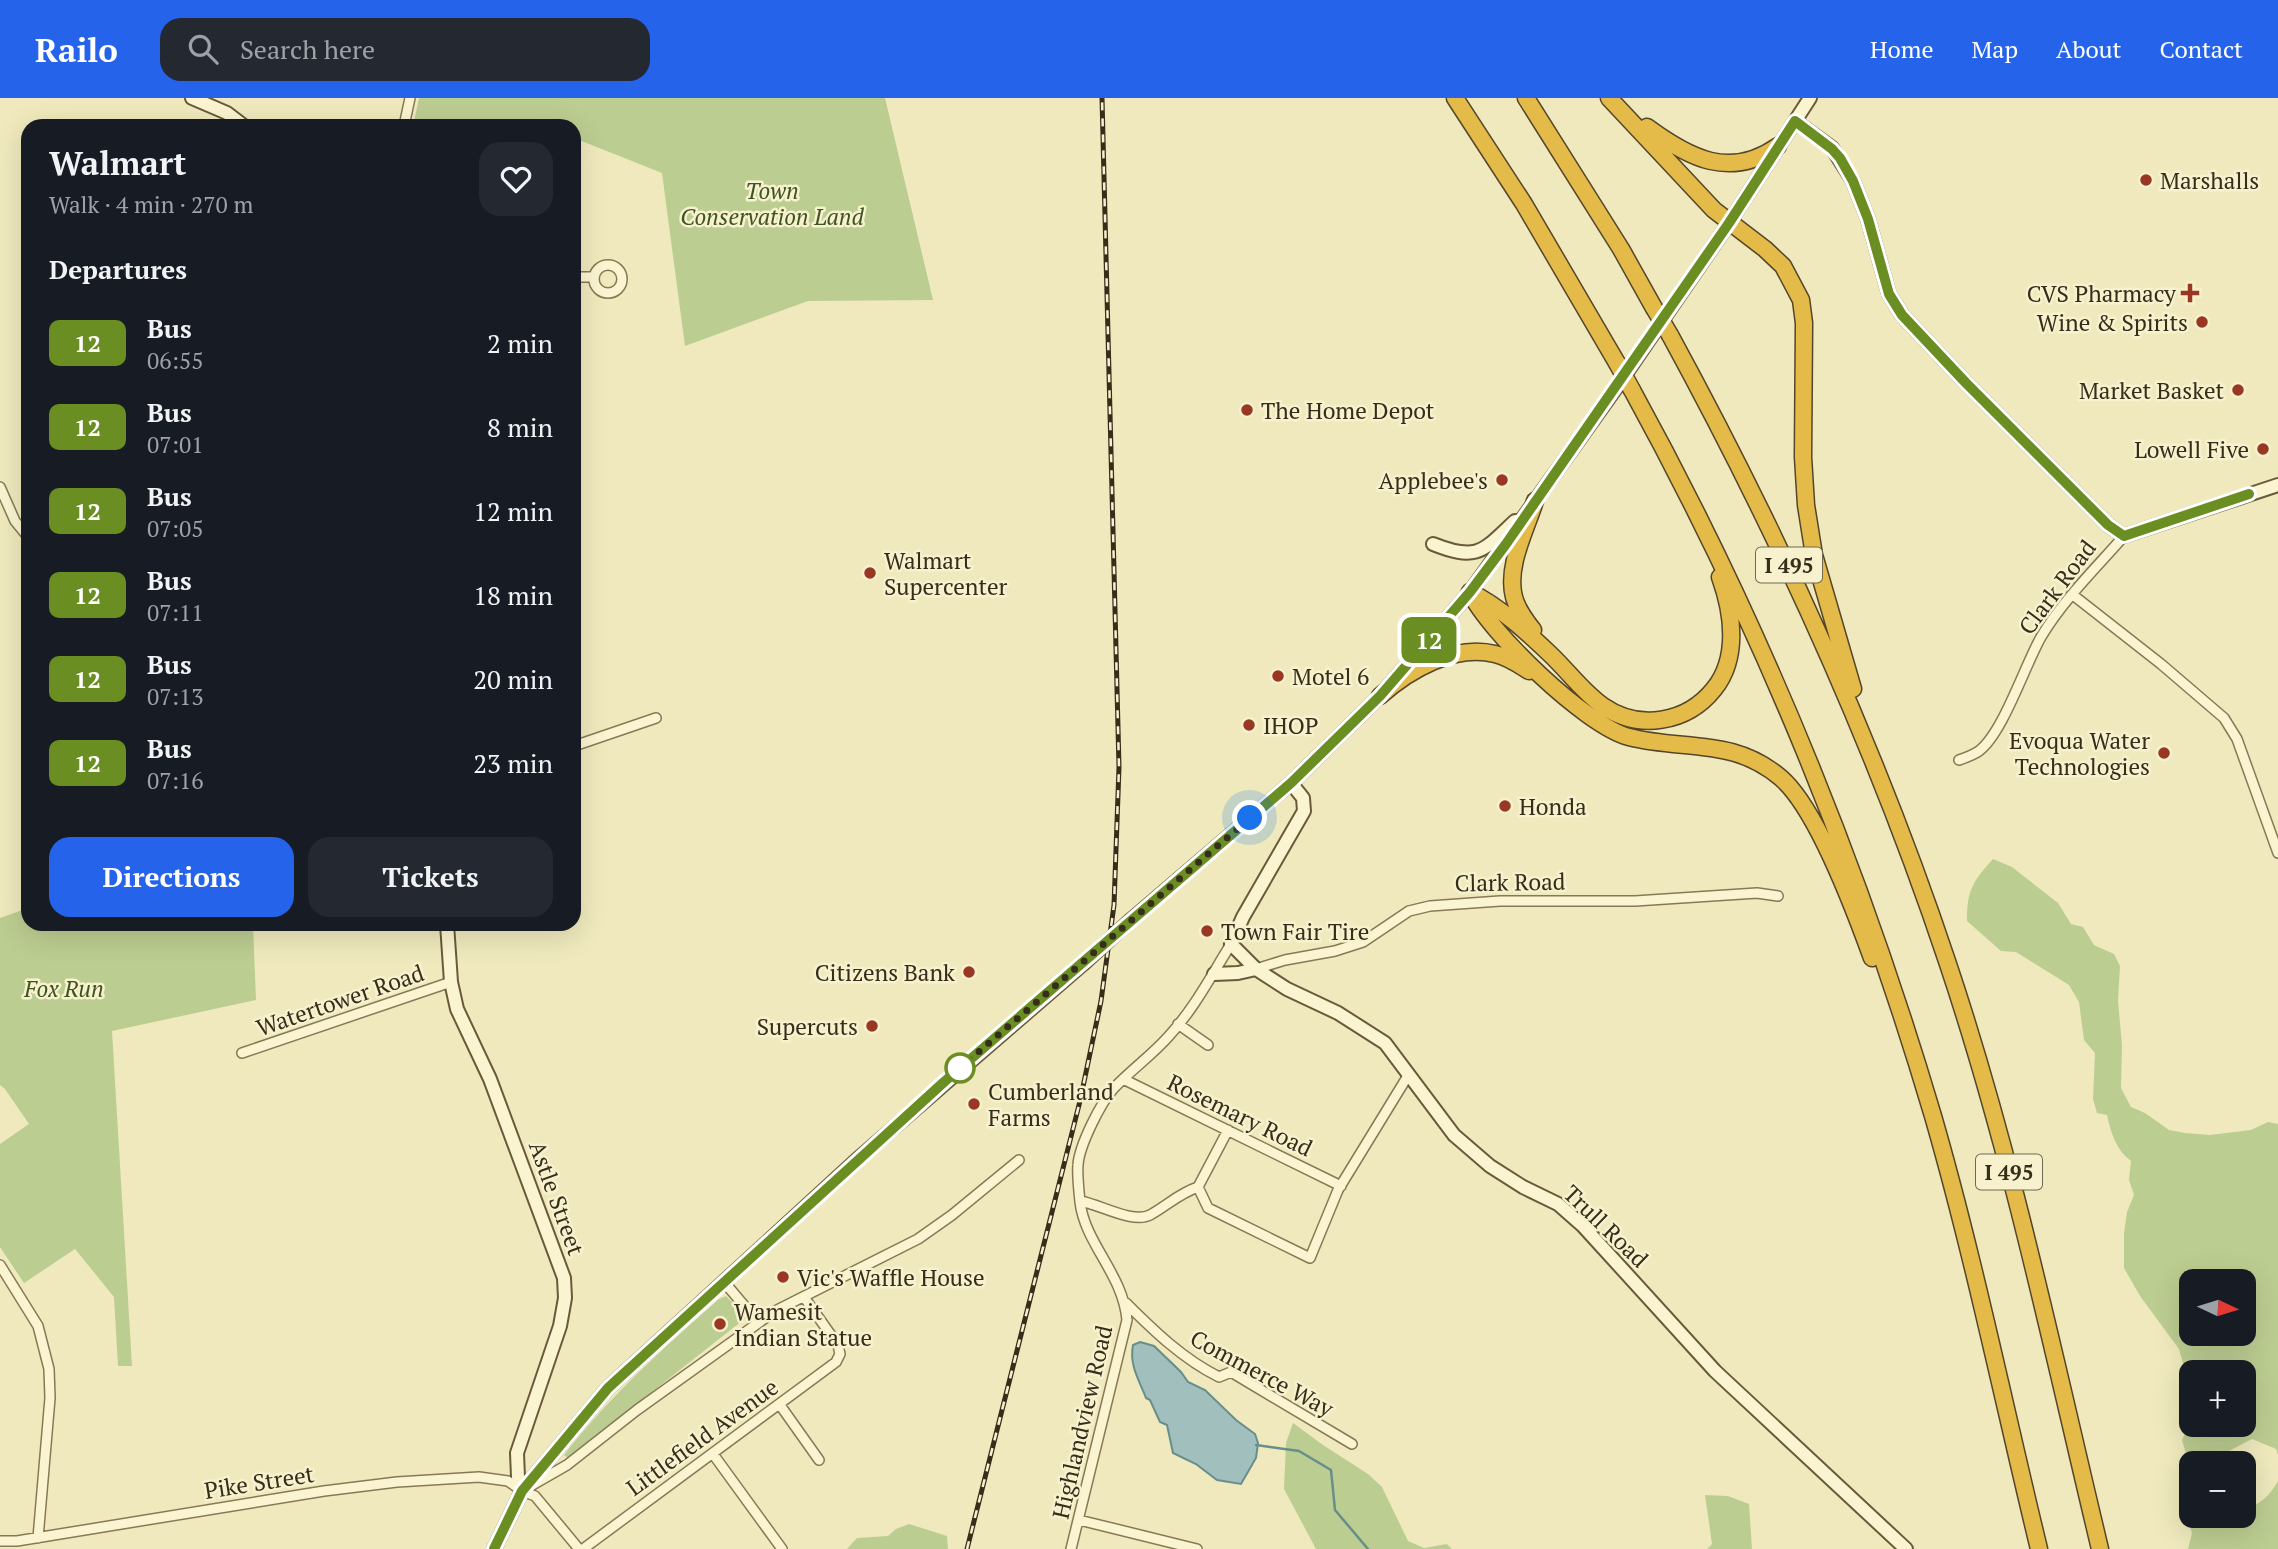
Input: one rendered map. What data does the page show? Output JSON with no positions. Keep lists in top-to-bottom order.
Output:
{
  "streets": {
    "highway": ["I 495"],
    "street": [
      "Clark Road",
      "Watertower Road",
      "Rosemary Road",
      "Astle Street",
      "Trull Road",
      "Commerce Way",
      "Highlandview Road",
      "Littlefield Avenue",
      "Pike Street"
    ]
  },
  "crossings": [
    ["Clark Road", "Trull Road"],
    ["Watertower Road", "Astle Street"],
    ["Astle Street", "Pike Street"],
    ["Commerce Way", "Highlandview Road"],
    ["Littlefield Avenue", "Pike Street"]
  ],
  "parks": ["Town Conservation Land", "Fox Run"],
  "places": {
    "other": [
      "Marshalls",
      "Wine & Spirits",
      "Market Basket",
      "The Home Depot",
      "Lowell Five",
      "Applebee's",
      "Walmart Supercenter",
      "Motel 6",
      "IHOP",
      "Evoqua Water Technologies",
      "Honda",
      "Town Fair Tire",
      "Citizens Bank",
      "Supercuts",
      "Cumberland Farms",
      "Vic's Waffle House",
      "Wamesit Indian Statue"
    ],
    "health": ["CVS Pharmacy"]
  },
  "lines": ["bus line 12"],
  "north": "right",
  "page": {
    "header": "Railo",
    "search": "Search here",
    "nav": [
      "Home",
      "Map",
      "About",
      "Contact"
    ],
    "on_map": "12",
    "heading": [
      ["Walmart", "Walk · 4 min · 270 m"],
      "Departures"
    ],
    "list": [
      {
        "mark": "12",
        "name": "Bus",
        "note": "06:55",
        "value": "2 min"
      },
      {
        "mark": "12",
        "name": "Bus",
        "note": "07:01",
        "value": "8 min"
      },
      {
        "mark": "12",
        "name": "Bus",
        "note": "07:05",
        "value": "12 min"
      },
      {
        "mark": "12",
        "name": "Bus",
        "note": "07:11",
        "value": "18 min"
      },
      {
        "mark": "12",
        "name": "Bus",
        "note": "07:13",
        "value": "20 min"
      },
      {
        "mark": "12",
        "name": "Bus",
        "note": "07:16",
        "value": "23 min"
      }
    ],
    "buttons": ["Directions", "Tickets"],
    "map_buttons": ["+", "−"]
  }
}
